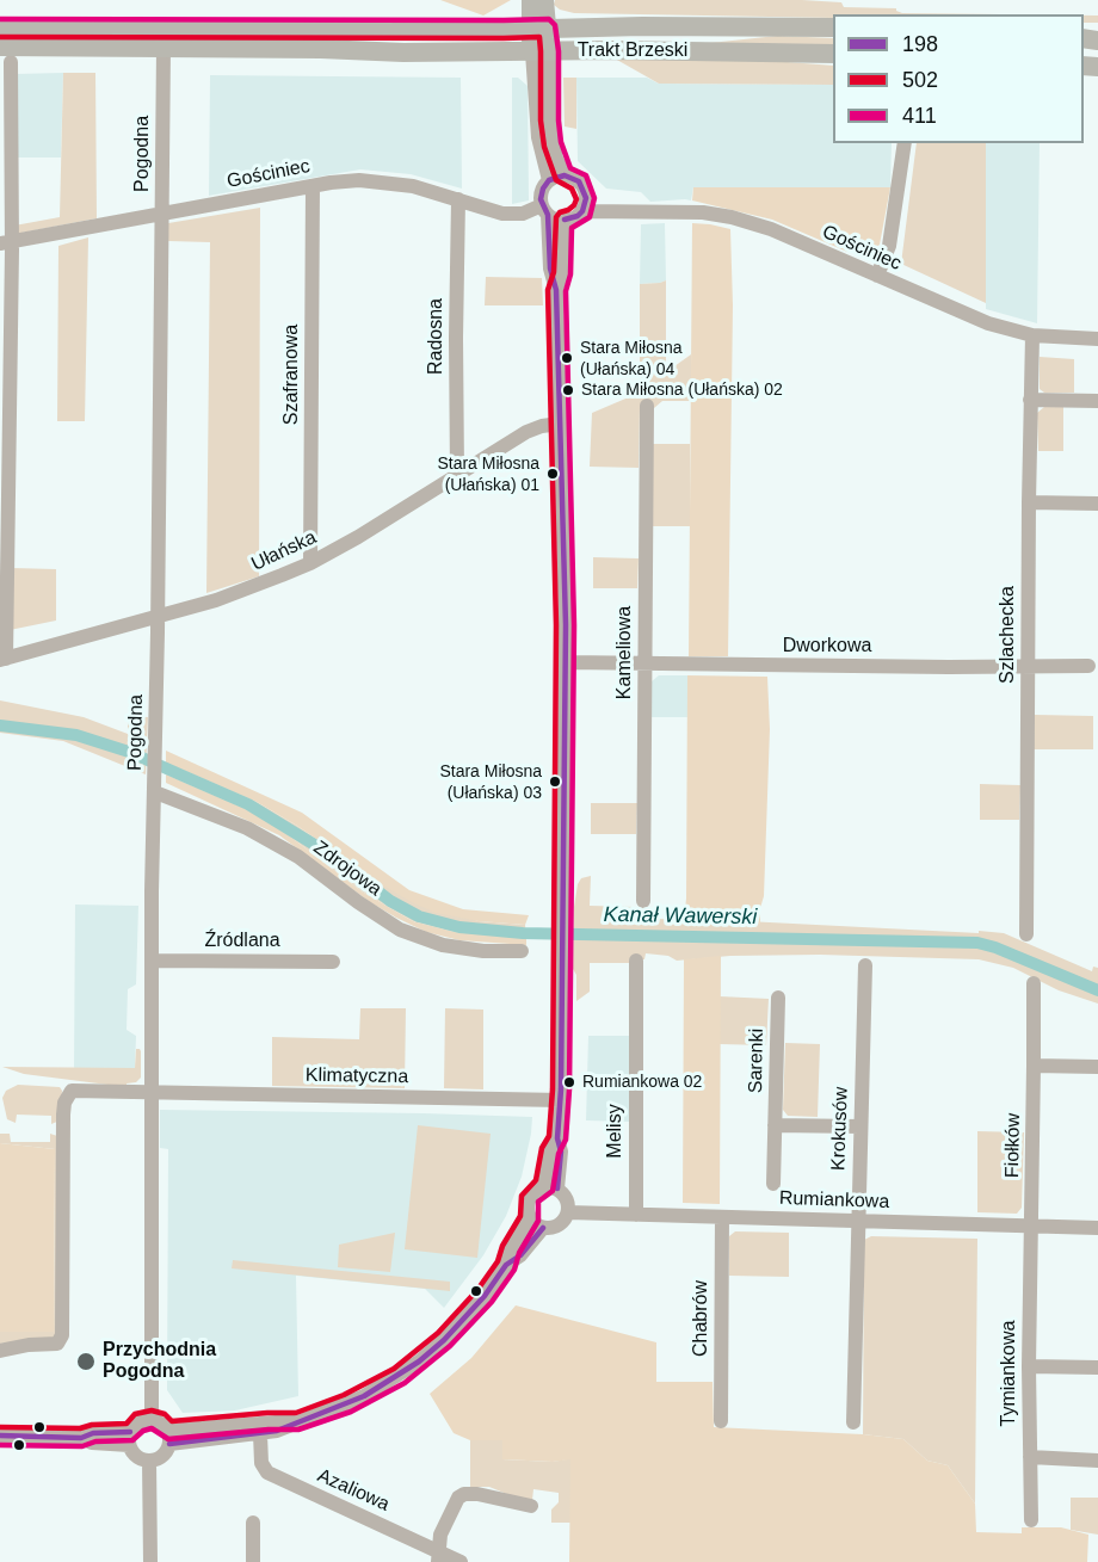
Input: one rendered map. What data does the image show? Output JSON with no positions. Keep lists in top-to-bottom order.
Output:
{
  "streets": {
    "main road": ["Trakt Brzeski"],
    "street": [
      "Pogodna",
      "Gościniec",
      "Radosna",
      "Szafranowa",
      "Ułańska",
      "Szlachecka",
      "Dworkowa",
      "Kameliowa",
      "Zdrojowa",
      "Źródlana",
      "Sarenki",
      "Klimatyczna",
      "Krokusów",
      "Melisy",
      "Fiołków",
      "Rumiankowa",
      "Chabrów",
      "Tymiankowa",
      "Azaliowa"
    ]
  },
  "crossings": [
    ["Trakt Brzeski", "Pogodna"],
    ["Pogodna", "Gościniec"],
    ["Pogodna", "Ułańska"],
    ["Pogodna", "Zdrojowa"],
    ["Pogodna", "Źródlana"],
    ["Pogodna", "Klimatyczna"],
    ["Gościniec", "Radosna"],
    ["Gościniec", "Szafranowa"],
    ["Gościniec", "Szlachecka"],
    ["Radosna", "Ułańska"],
    ["Szafranowa", "Ułańska"],
    ["Szlachecka", "Dworkowa"],
    ["Dworkowa", "Kameliowa"],
    ["Krokusów", "Rumiankowa"],
    ["Melisy", "Rumiankowa"],
    ["Fiołków", "Rumiankowa"],
    ["Fiołków", "Tymiankowa"],
    ["Rumiankowa", "Chabrów"],
    ["Rumiankowa", "Tymiankowa"]
  ],
  "water": ["Kanał Wawerski"],
  "places": [
    "Stara Miłosna (Ułańska) 04",
    "Stara Miłosna (Ułańska) 02",
    "Stara Miłosna (Ułańska) 01",
    "Stara Miłosna (Ułańska) 03",
    "Rumiankowa 02",
    "Przychodnia Pogodna"
  ],
  "lines": ["transit line 411", "transit line 502", "transit line 198"],
  "legend": ["198", "502", "411"]
}
